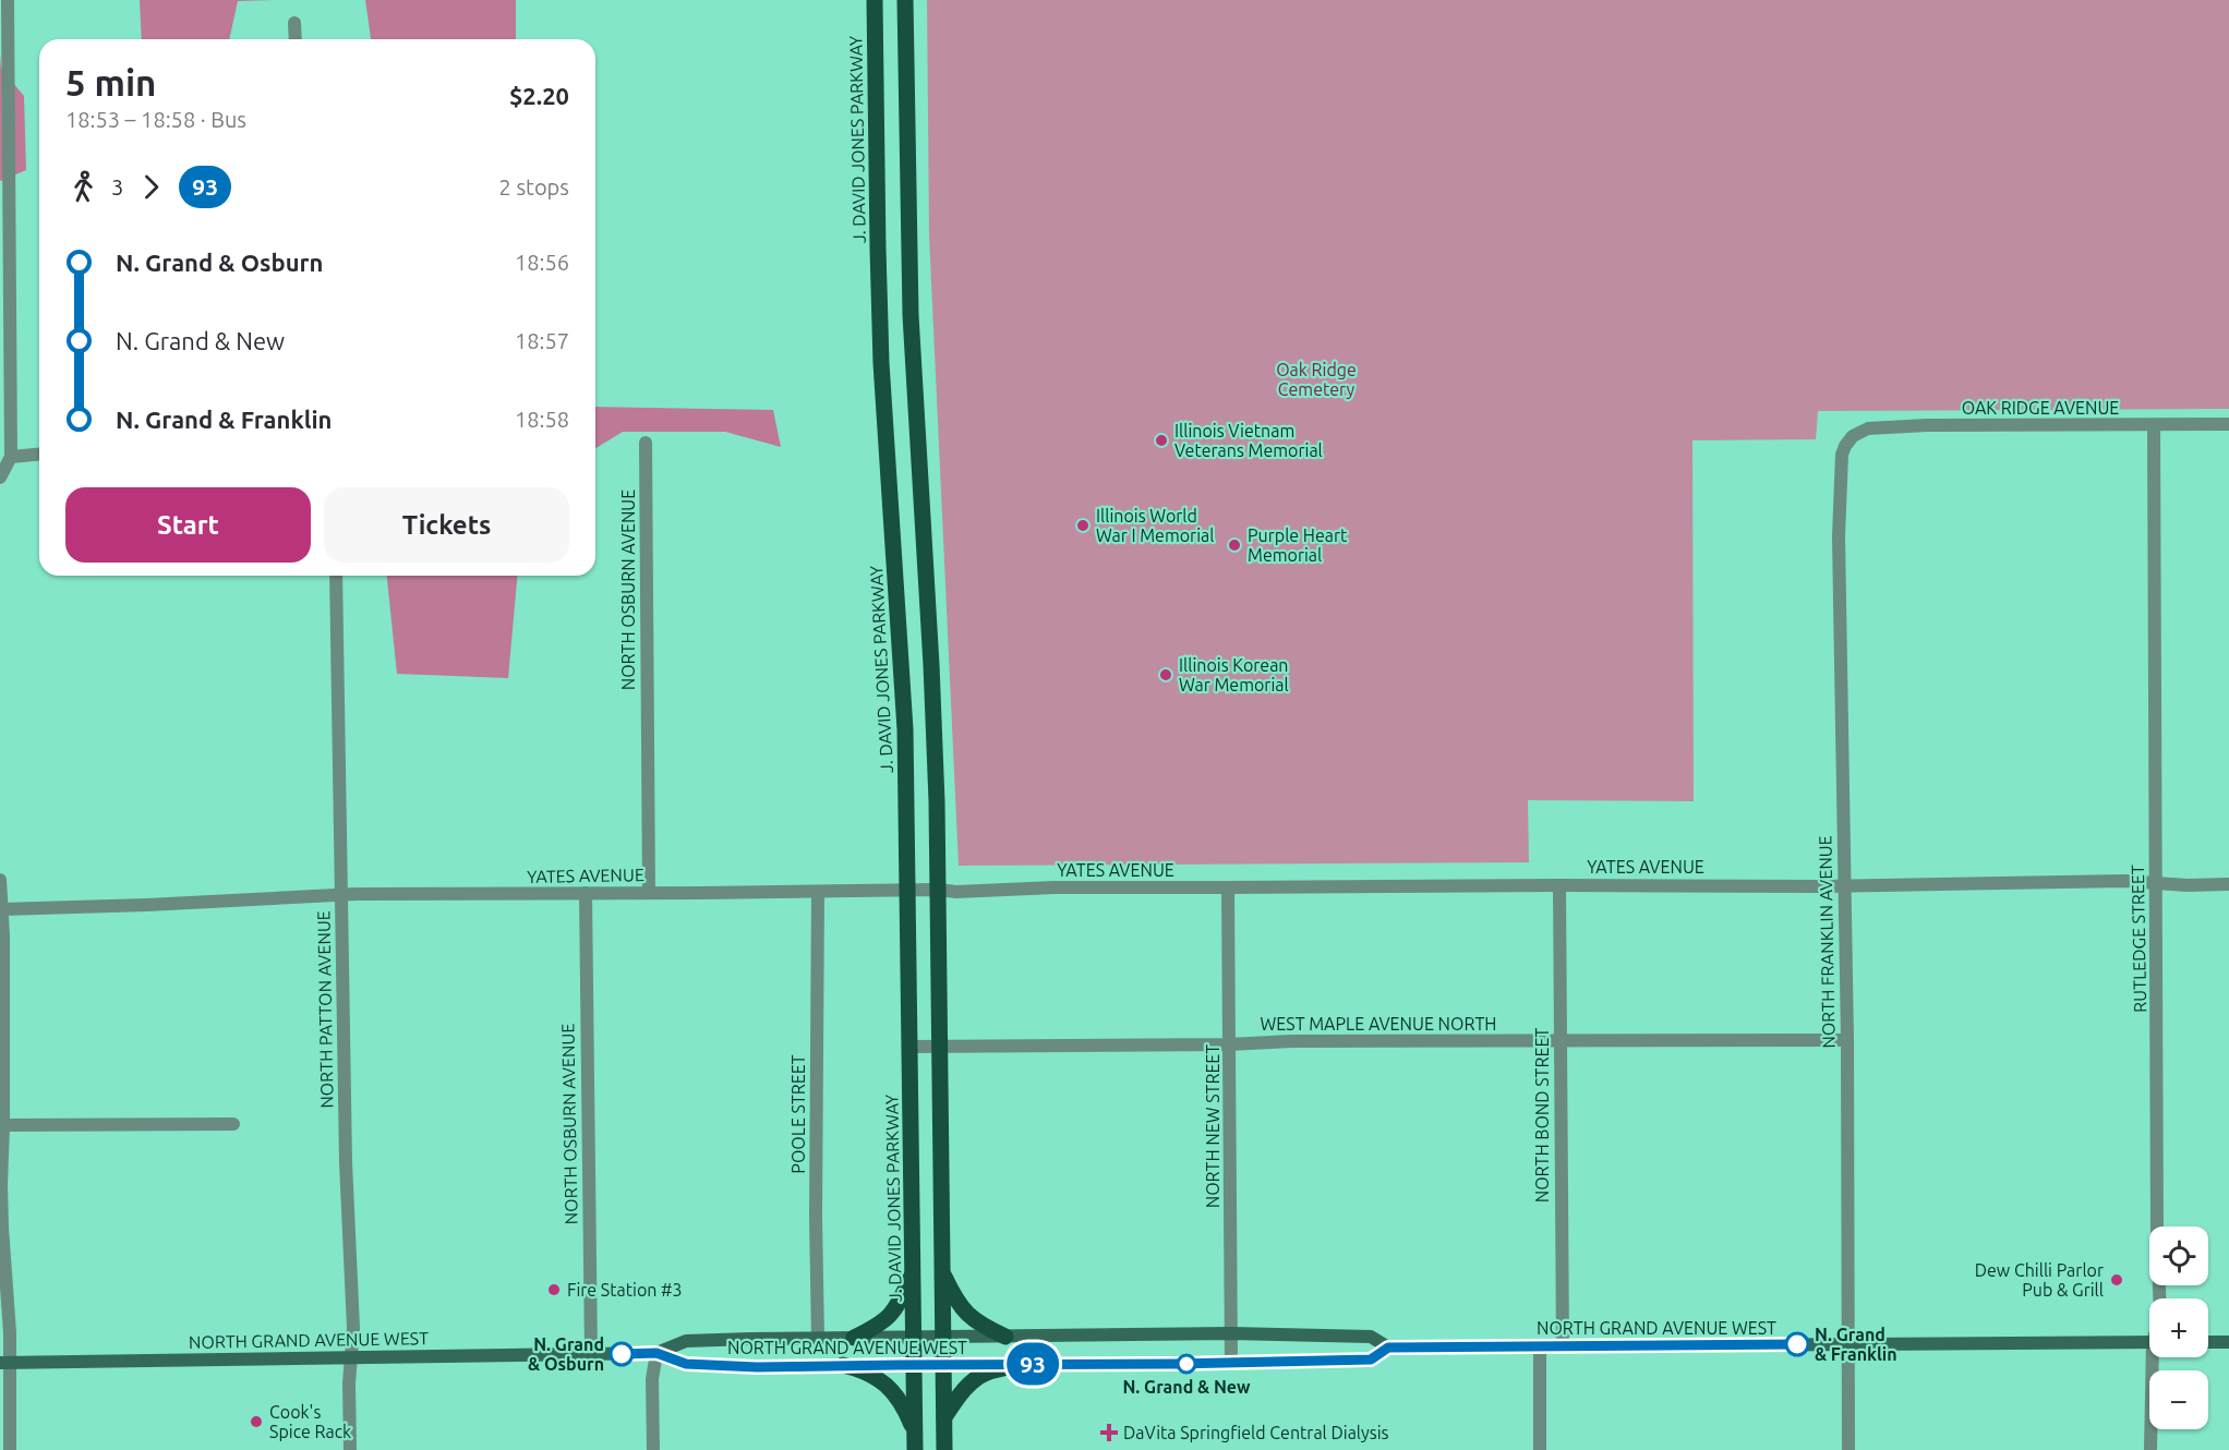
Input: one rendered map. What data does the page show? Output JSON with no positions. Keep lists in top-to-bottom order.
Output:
{
  "streets": {
    "main road": ["J. DAVID JONES PARKWAY", "NORTH GRAND AVENUE WEST"],
    "street": [
      "OAK RIDGE AVENUE",
      "NORTH OSBURN AVENUE",
      "YATES AVENUE",
      "RUTLEDGE STREET",
      "NORTH FRANKLIN AVENUE",
      "NORTH PATTON AVENUE",
      "WEST MAPLE AVENUE NORTH",
      "POOLE STREET",
      "NORTH BOND STREET",
      "NORTH NEW STREET"
    ]
  },
  "crossings": [
    ["J. DAVID JONES PARKWAY", "YATES AVENUE"],
    ["J. DAVID JONES PARKWAY", "WEST MAPLE AVENUE NORTH"],
    ["J. DAVID JONES PARKWAY", "NORTH GRAND AVENUE WEST"],
    ["OAK RIDGE AVENUE", "RUTLEDGE STREET"],
    ["OAK RIDGE AVENUE", "NORTH FRANKLIN AVENUE"],
    ["NORTH OSBURN AVENUE", "YATES AVENUE"],
    ["NORTH OSBURN AVENUE", "NORTH GRAND AVENUE WEST"],
    ["YATES AVENUE", "RUTLEDGE STREET"],
    ["YATES AVENUE", "NORTH FRANKLIN AVENUE"],
    ["YATES AVENUE", "NORTH PATTON AVENUE"],
    ["YATES AVENUE", "POOLE STREET"],
    ["YATES AVENUE", "NORTH BOND STREET"],
    ["YATES AVENUE", "NORTH NEW STREET"],
    ["NORTH FRANKLIN AVENUE", "WEST MAPLE AVENUE NORTH"],
    ["NORTH FRANKLIN AVENUE", "NORTH GRAND AVENUE WEST"],
    ["NORTH PATTON AVENUE", "NORTH GRAND AVENUE WEST"],
    ["WEST MAPLE AVENUE NORTH", "NORTH BOND STREET"],
    ["WEST MAPLE AVENUE NORTH", "NORTH NEW STREET"],
    ["POOLE STREET", "NORTH GRAND AVENUE WEST"],
    ["NORTH BOND STREET", "NORTH GRAND AVENUE WEST"],
    ["NORTH NEW STREET", "NORTH GRAND AVENUE WEST"]
  ],
  "parks": ["Oak Ridge Cemetery"],
  "places": {
    "other": [
      "Illinois Vietnam Veterans Memorial",
      "Illinois World War I Memorial",
      "Purple Heart Memorial",
      "Illinois Korean War Memorial",
      "Dew Chilli Parlor Pub & Grill",
      "Fire Station #3",
      "N. Grand & Franklin",
      "N. Grand & Osburn",
      "N. Grand & New",
      "Cook's Spice Rack"
    ],
    "health": ["DaVita Springfield Central Dialysis"]
  },
  "lines": ["bus line 93"],
  "page": {
    "on_map": "93",
    "heading": ["5 min", "18:53 – 18:58 · Bus", "$2.20"],
    "legs": ["3", "93", "2 stops"],
    "list": [
      {
        "name": "N. Grand & Osburn",
        "value": "18:56"
      },
      {
        "name": "N. Grand & New",
        "value": "18:57"
      },
      {
        "name": "N. Grand & Franklin",
        "value": "18:58"
      }
    ],
    "buttons": ["Start", "Tickets"],
    "map_buttons": ["+", "−"]
  }
}
